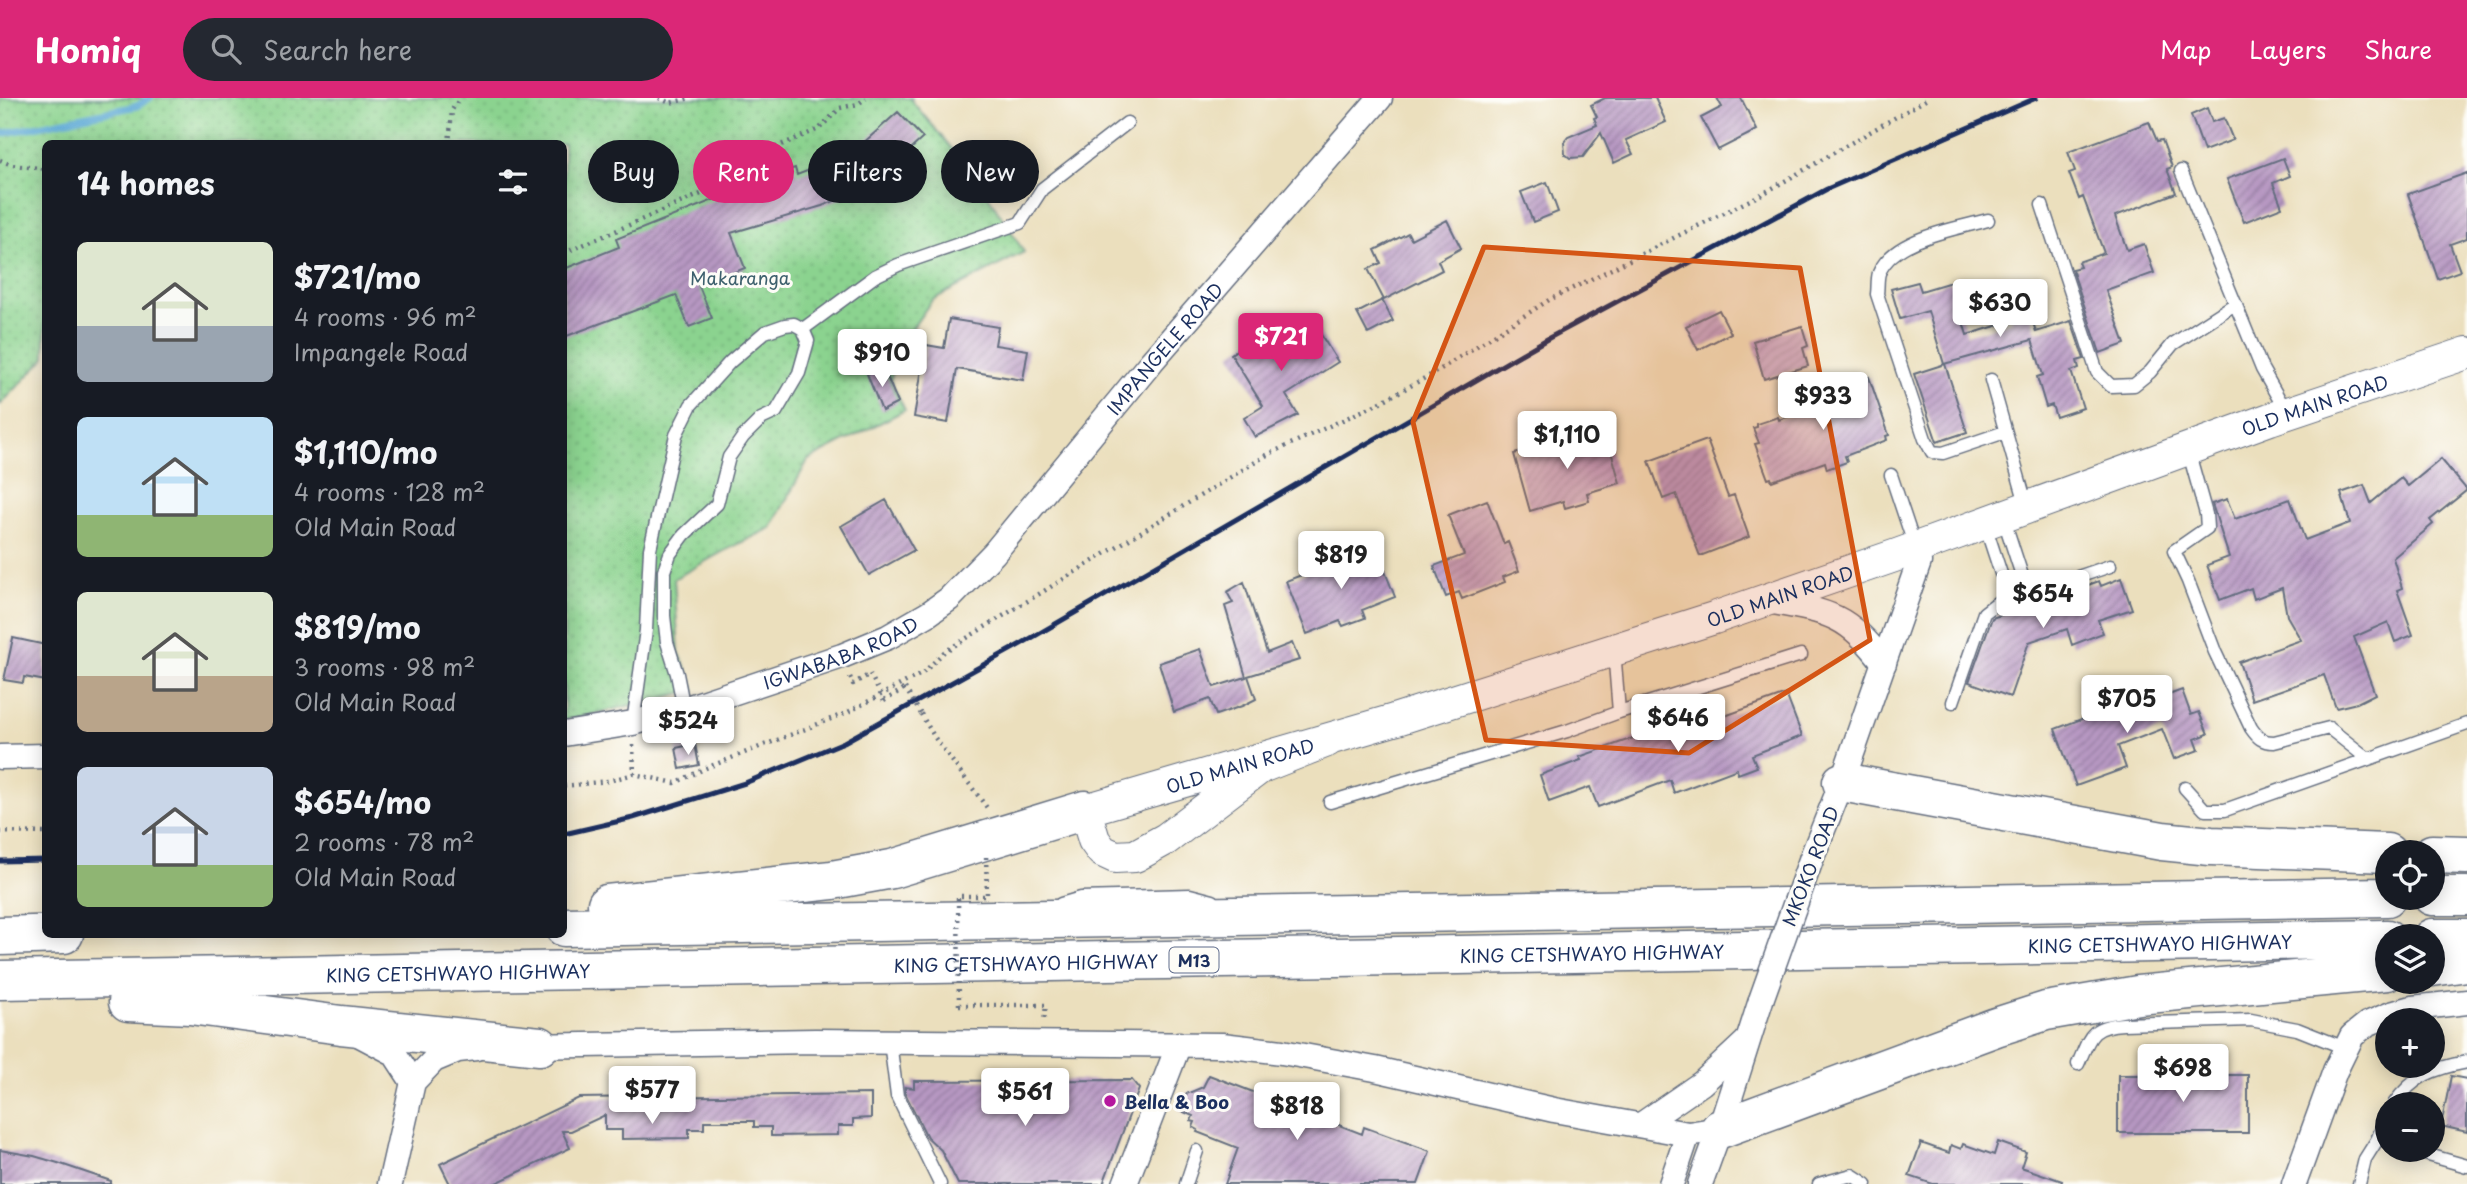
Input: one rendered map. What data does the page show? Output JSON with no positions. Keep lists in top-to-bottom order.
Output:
{
  "streets": {
    "highway": ["KING CETSHWAYO HIGHWAY", "M13"],
    "street": [
      "IMPANGELE ROAD",
      "OLD MAIN ROAD",
      "IGWABABA ROAD",
      "MKOKO ROAD"
    ]
  },
  "crossings": [
    ["IMPANGELE ROAD", "IGWABABA ROAD"],
    ["OLD MAIN ROAD", "MKOKO ROAD"]
  ],
  "parks": ["Makaranga"],
  "places": ["Bella & Boo"],
  "page": {
    "header": "Homiq",
    "search": "Search here",
    "nav": ["Map", "Layers", "Share"],
    "chip": [
      "Buy",
      "Rent",
      "Filters",
      "New"
    ],
    "heading": "14 homes",
    "list": [
      {
        "name": "$721/mo",
        "note": "4 rooms · 96 m² · Impangele Road"
      },
      {
        "name": "$1,110/mo",
        "note": "4 rooms · 128 m² · Old Main Road"
      },
      {
        "name": "$819/mo",
        "note": "3 rooms · 98 m² · Old Main Road"
      },
      {
        "name": "$654/mo",
        "note": "2 rooms · 78 m² · Old Main Road"
      }
    ],
    "price": [
      "$630",
      "$721",
      "$910",
      "$933",
      "$1,110",
      "$819",
      "$654",
      "$705",
      "$646",
      "$524",
      "$698",
      "$577",
      "$561",
      "$818"
    ],
    "map_buttons": ["+", "−"]
  }
}
